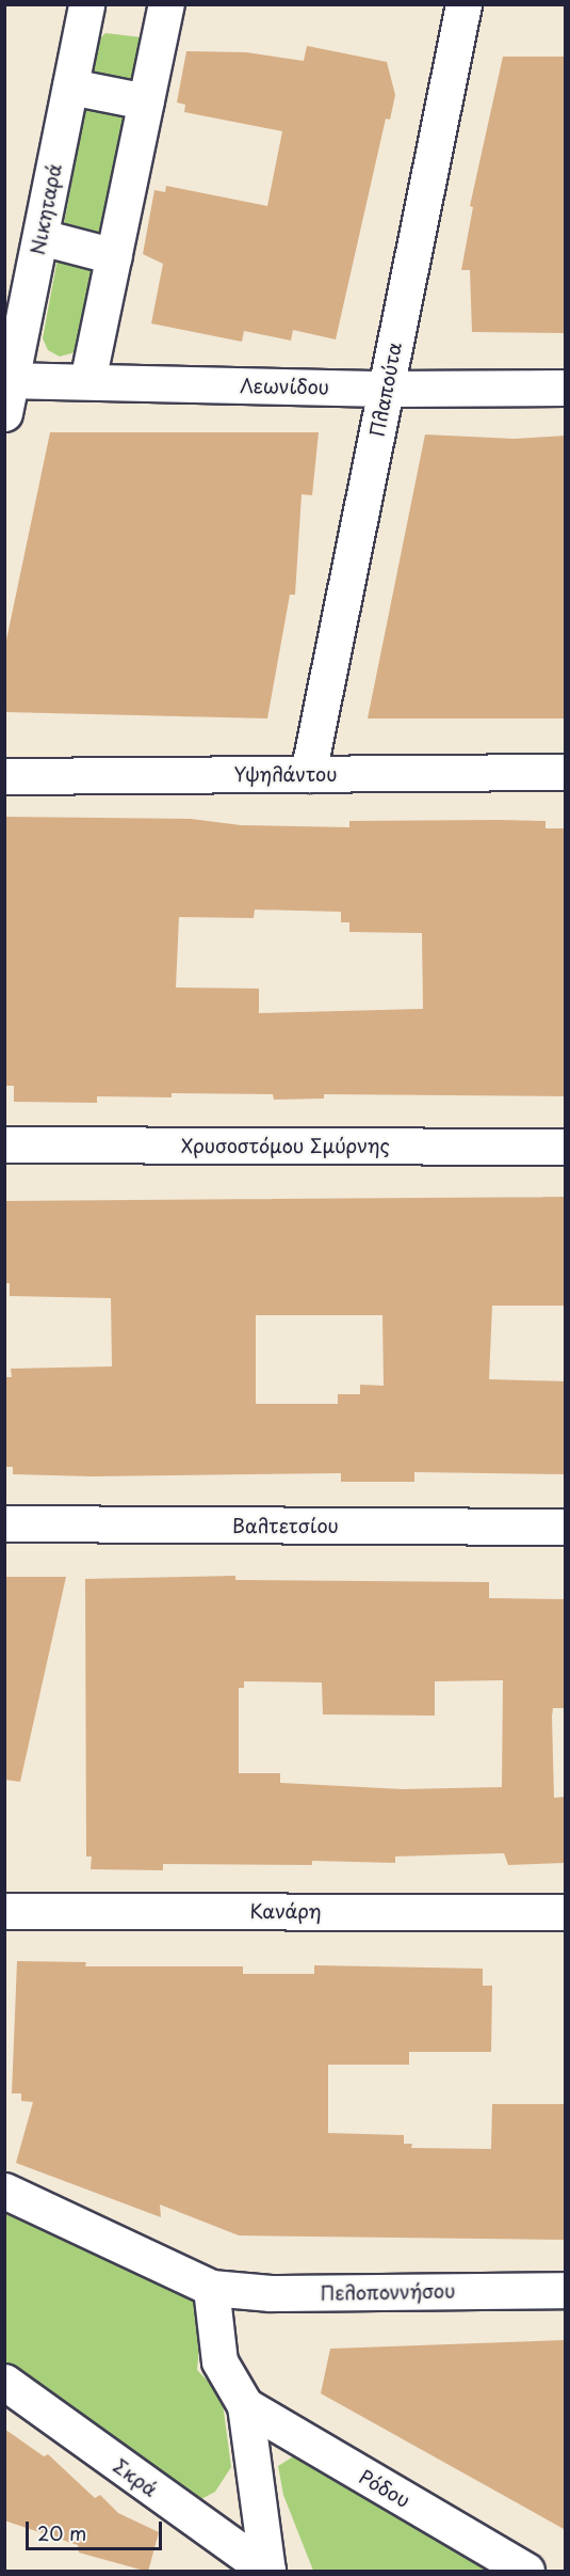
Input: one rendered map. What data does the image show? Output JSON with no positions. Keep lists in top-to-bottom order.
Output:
{
  "streets": {
    "street": [
      "Νικηταρά",
      "Λεωνίδου",
      "Πλαπούτα",
      "Υψηλάντου",
      "Χρυσοστόμου Σμύρνης",
      "Βαλτετσίου",
      "Κανάρη",
      "Πελοποννήσου",
      "Σκρά",
      "Ρόδου"
    ]
  },
  "crossings": [
    ["Νικηταρά", "Λεωνίδου"],
    ["Λεωνίδου", "Πλαπούτα"],
    ["Πλαπούτα", "Υψηλάντου"]
  ],
  "scale_bar": "20 m"
}
